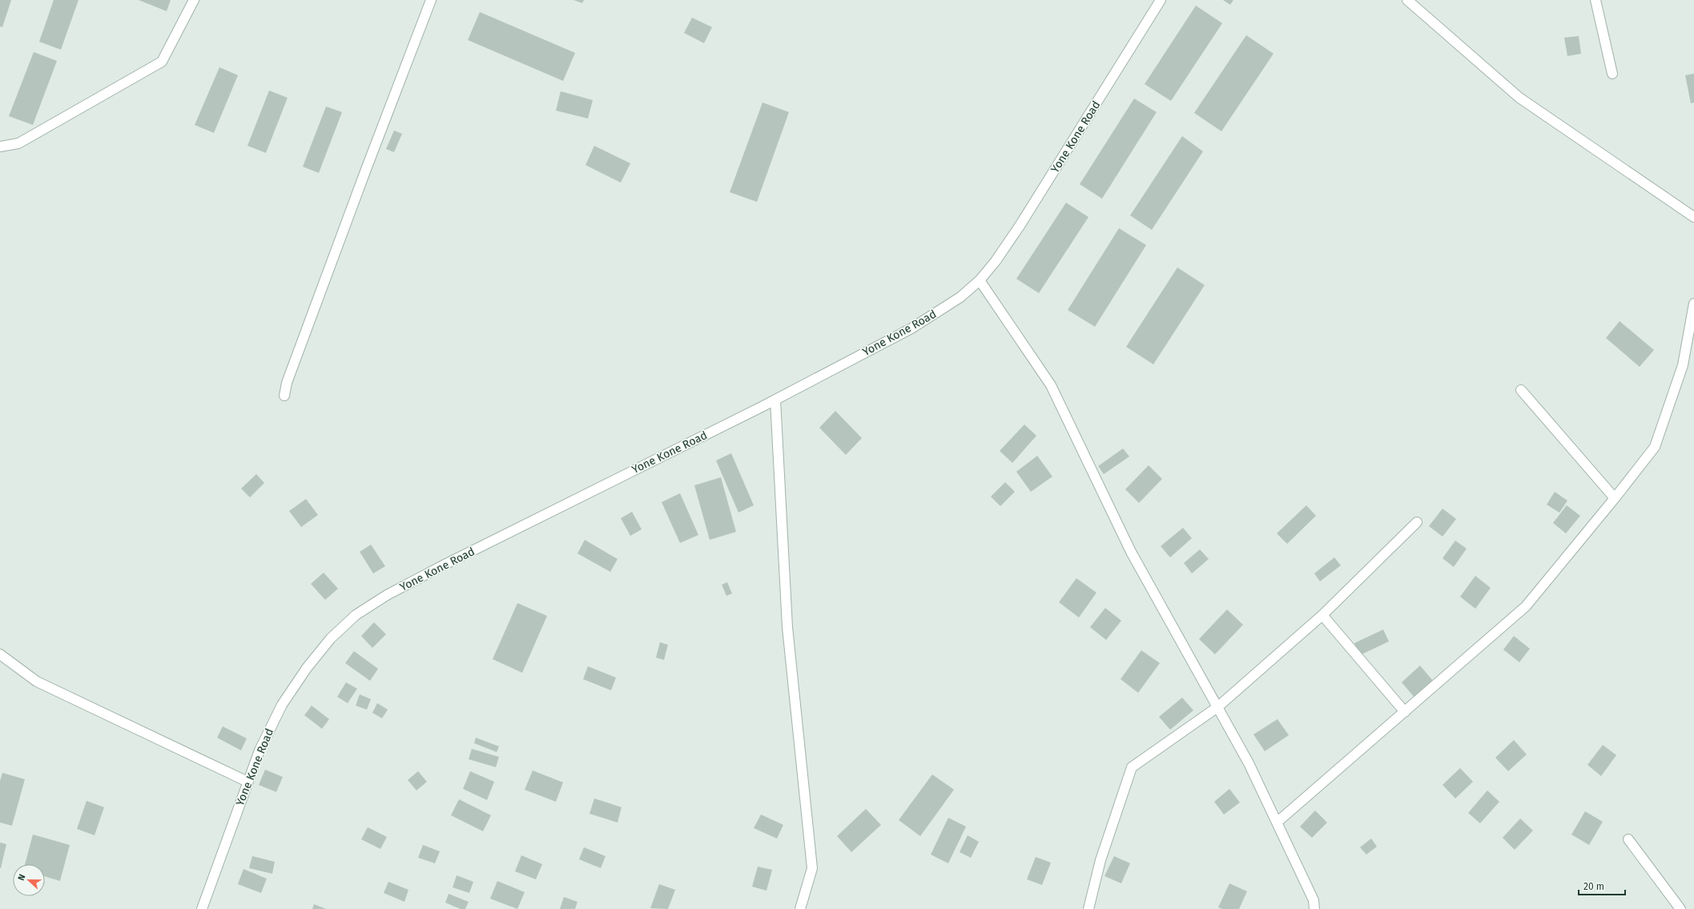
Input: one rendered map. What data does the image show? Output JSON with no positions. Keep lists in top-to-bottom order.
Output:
{
  "streets": {
    "street": ["Yone Kone Road"]
  },
  "scale_bar": "20 m",
  "north": "left"
}
